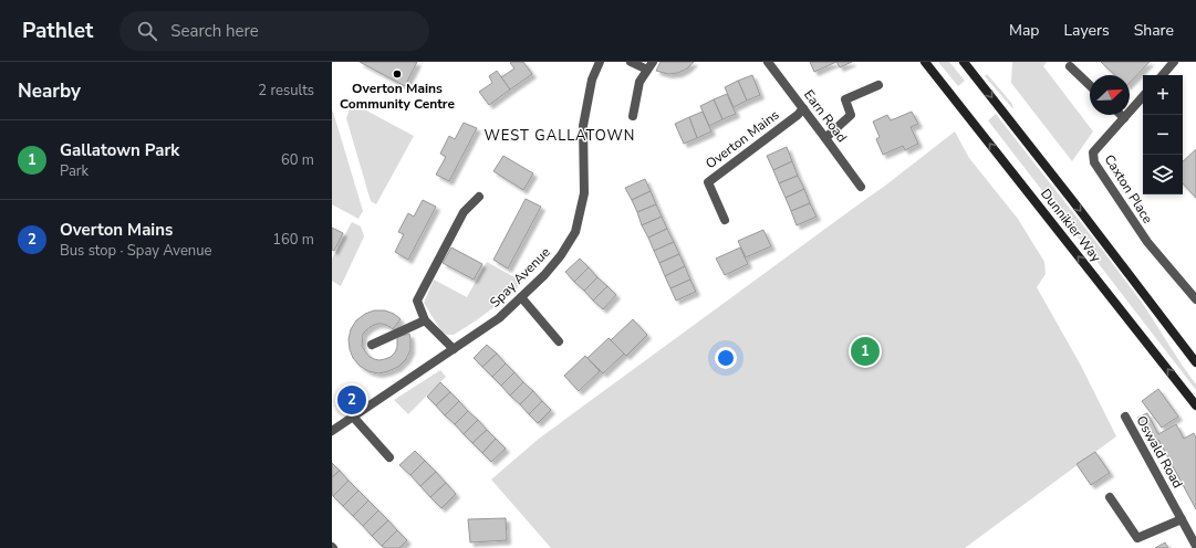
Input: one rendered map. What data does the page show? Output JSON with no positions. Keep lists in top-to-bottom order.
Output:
{
  "streets": {
    "main road": ["Dunnikier Way"],
    "street": [
      "Earn Road",
      "Overton Mains",
      "Caxton Place",
      "Spay Avenue",
      "Oswald Road"
    ]
  },
  "crossings": [
    ["Earn Road", "Overton Mains"]
  ],
  "districts": ["WEST GALLATOWN"],
  "places": ["Overton Mains Community Centre"],
  "north": "top right",
  "page": {
    "header": "Pathlet",
    "search": "Search here",
    "nav": ["Map", "Layers", "Share"],
    "heading": ["Nearby", "2 results"],
    "map_buttons": ["+", "−"],
    "list": [
      {
        "mark": "1",
        "name": "Gallatown Park",
        "note": "Park",
        "value": "60 m"
      },
      {
        "mark": "2",
        "name": "Overton Mains",
        "note": "Bus stop · Spay Avenue",
        "value": "160 m"
      }
    ],
    "pins": ["1", "2"]
  }
}
